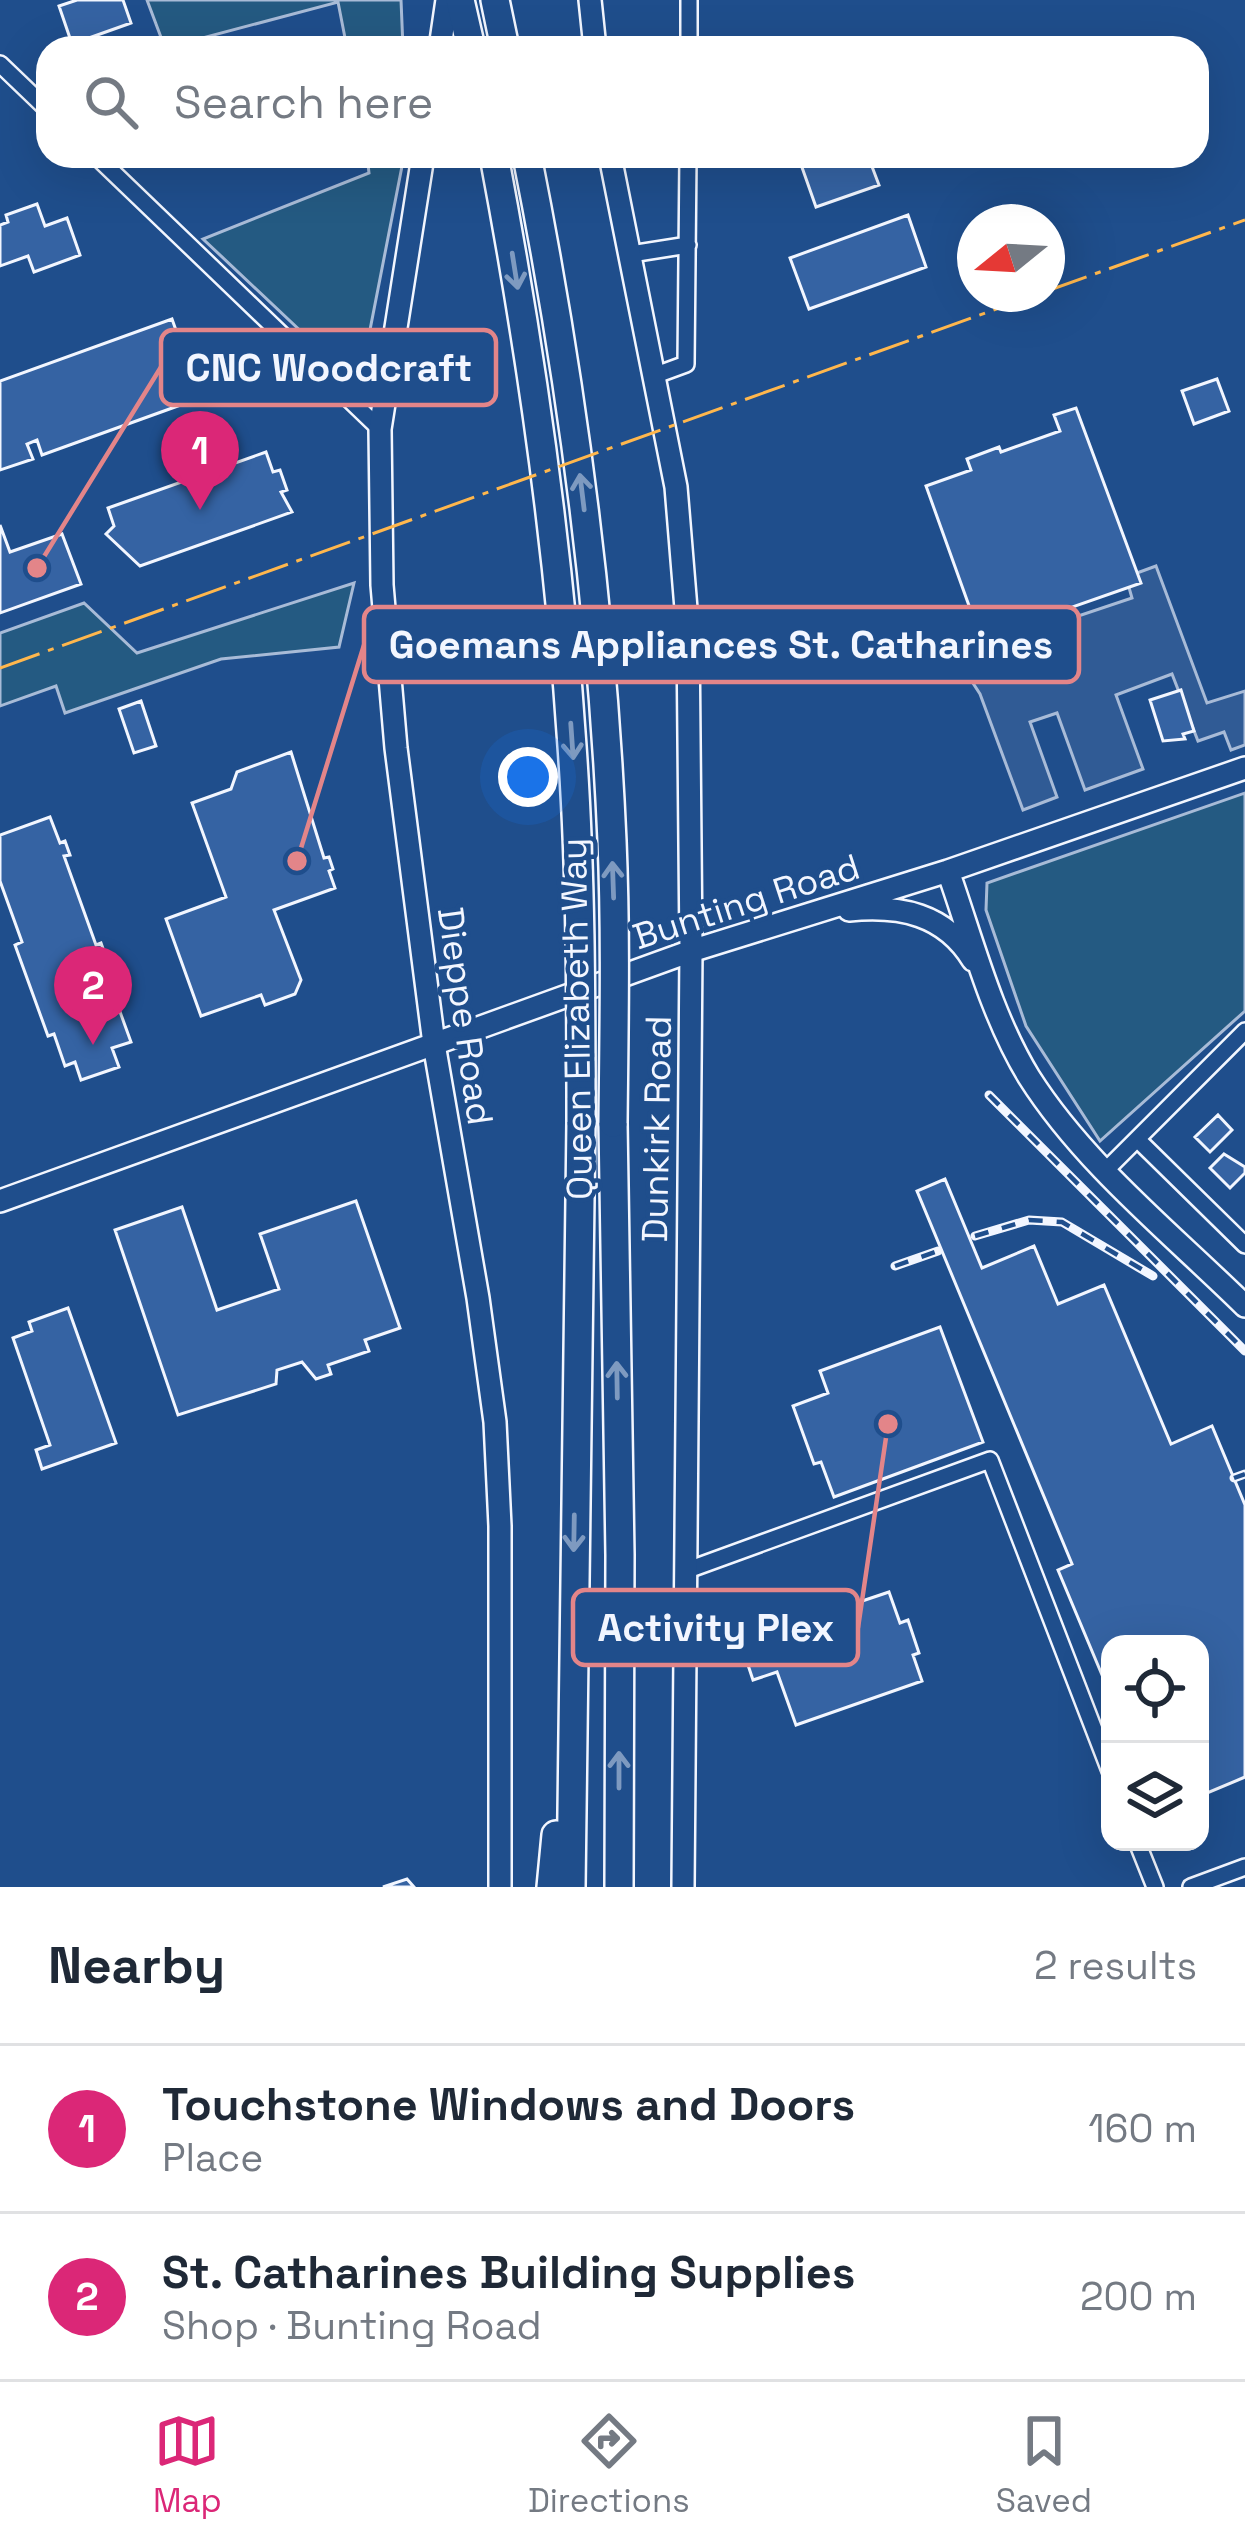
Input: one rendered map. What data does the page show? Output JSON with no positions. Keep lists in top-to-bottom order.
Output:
{
  "streets": {
    "highway": ["Queen Elizabeth Way"],
    "street": ["Bunting Road", "Dieppe Road", "Dunkirk Road"]
  },
  "crossings": [
    ["Bunting Road", "Dieppe Road"],
    ["Bunting Road", "Dunkirk Road"]
  ],
  "places": ["CNC Woodcraft", "Goemans Appliances St. Catharines", "Activity Plex"],
  "north": "left",
  "page": {
    "search": "Search here",
    "pins": ["1", "2"],
    "heading": ["Nearby", "2 results"],
    "list": [
      {
        "mark": "1",
        "name": "Touchstone Windows and Doors",
        "note": "Place",
        "value": "160 m"
      },
      {
        "mark": "2",
        "name": "St. Catharines Building Supplies",
        "note": "Shop · Bunting Road",
        "value": "200 m"
      }
    ],
    "nav": ["Map", "Directions", "Saved"]
  }
}
